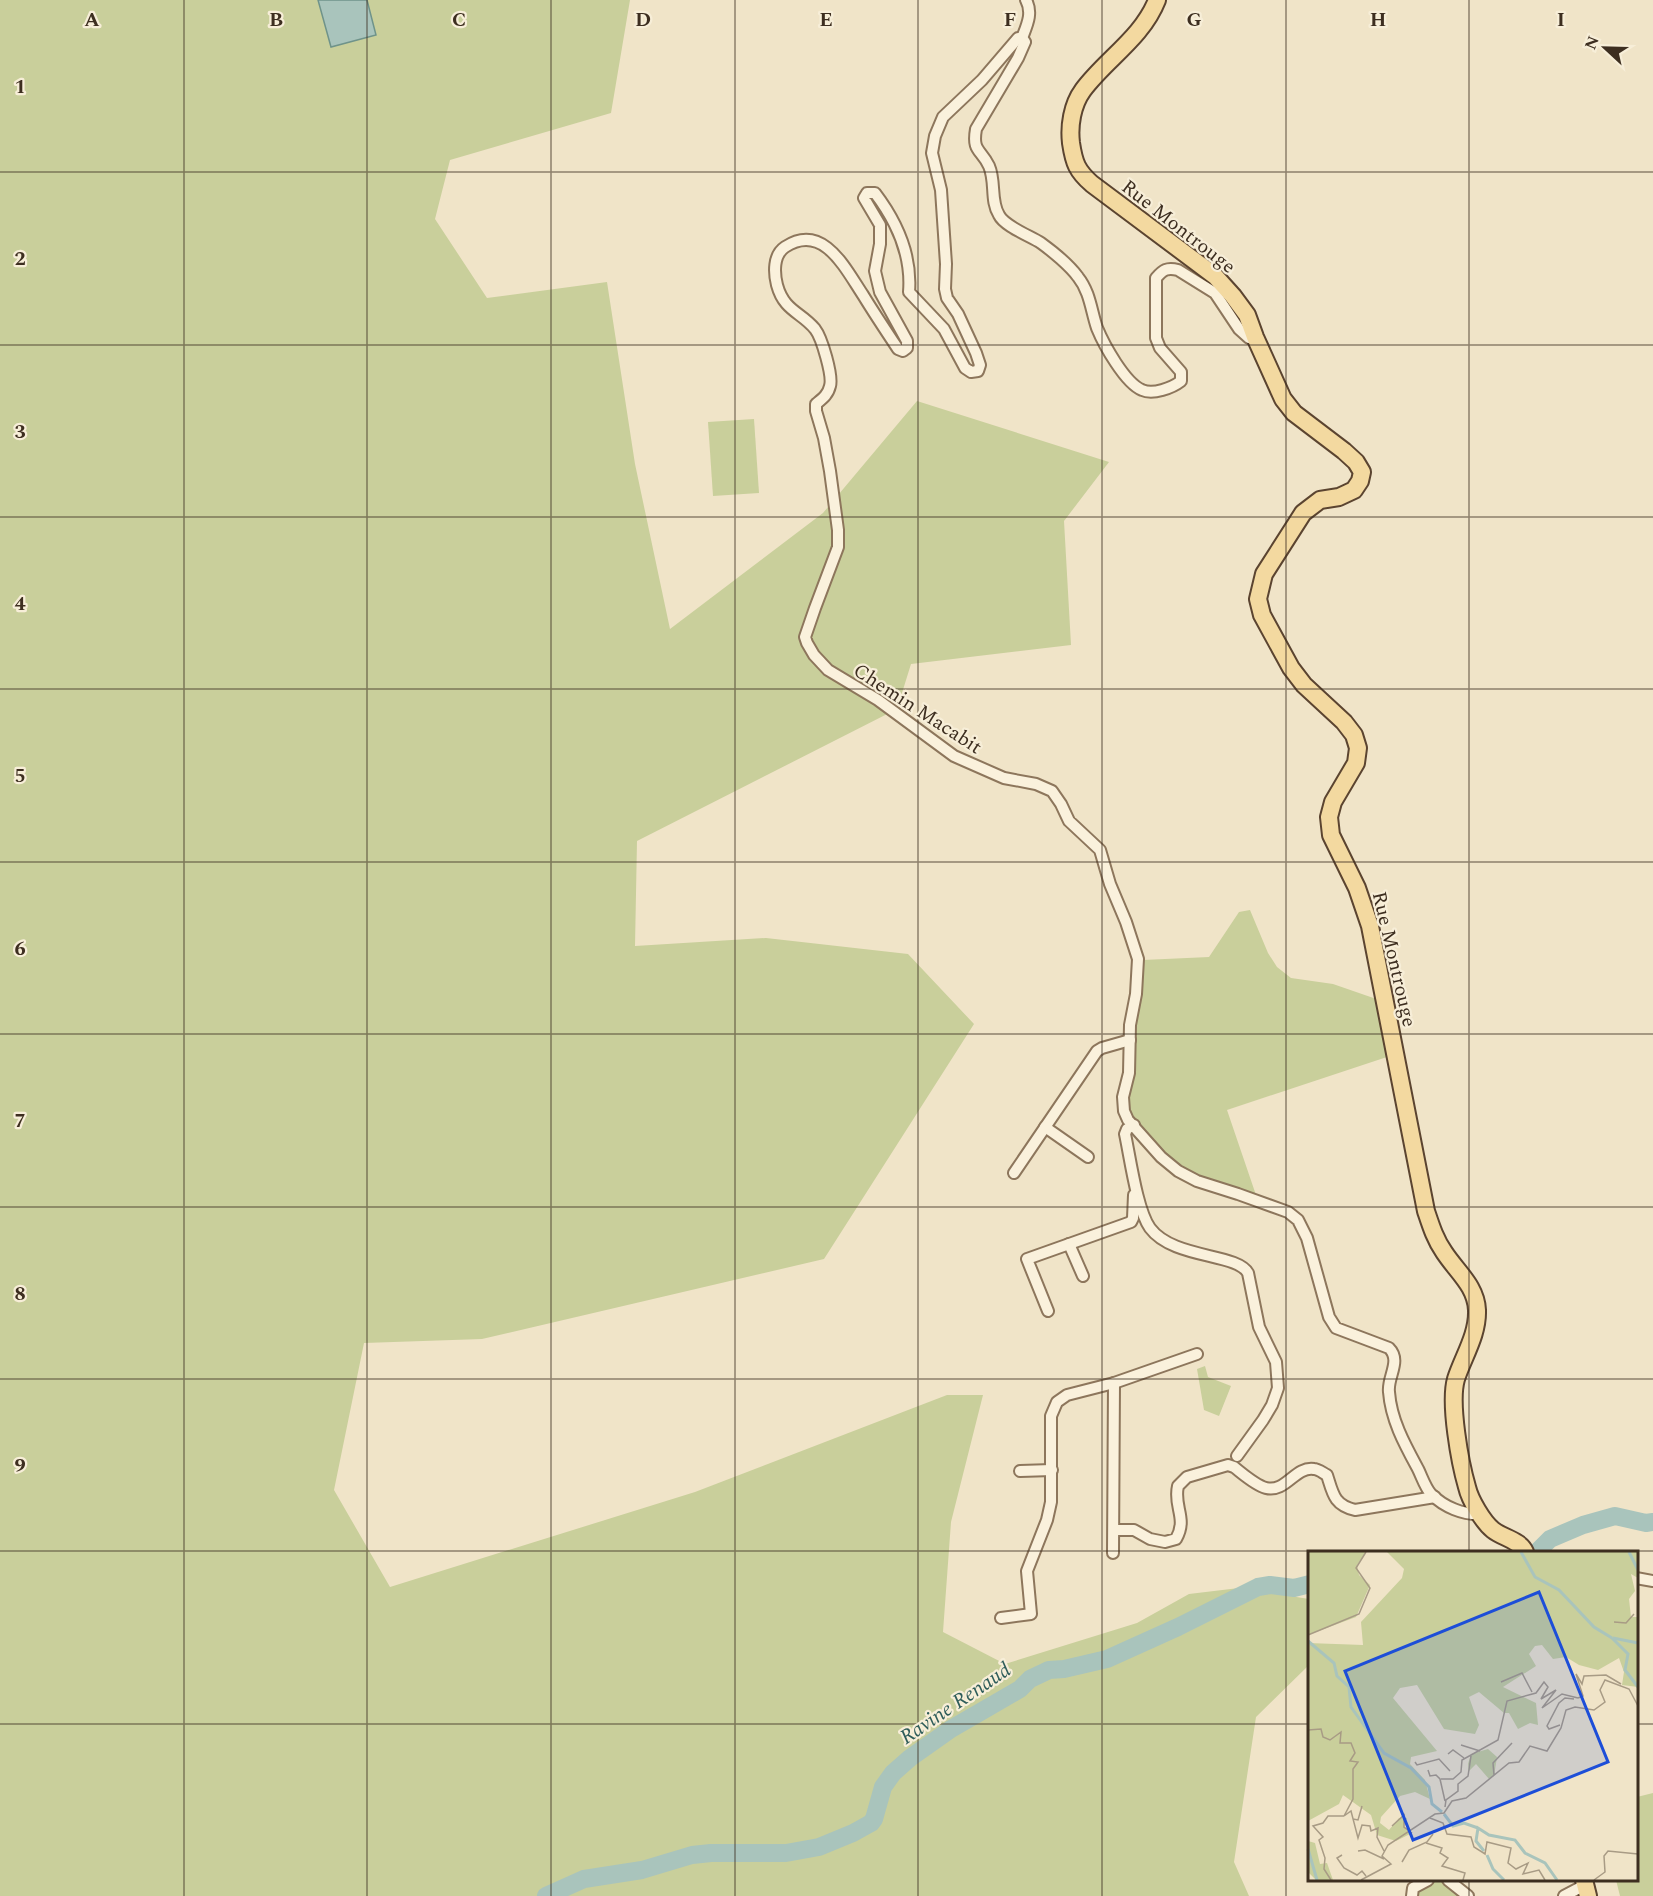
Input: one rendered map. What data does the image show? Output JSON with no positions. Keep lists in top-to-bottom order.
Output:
{
  "streets": {
    "main road": ["Rue Montrouge"],
    "street": ["Chemin Macabit"]
  },
  "water": ["Ravine Renaud"],
  "north": "left",
  "grid": {
    "columns": [
      "A",
      "B",
      "C",
      "D",
      "E",
      "F",
      "G",
      "H",
      "I"
    ],
    "rows": [
      "1",
      "2",
      "3",
      "4",
      "5",
      "6",
      "7",
      "8",
      "9"
    ]
  }
}
